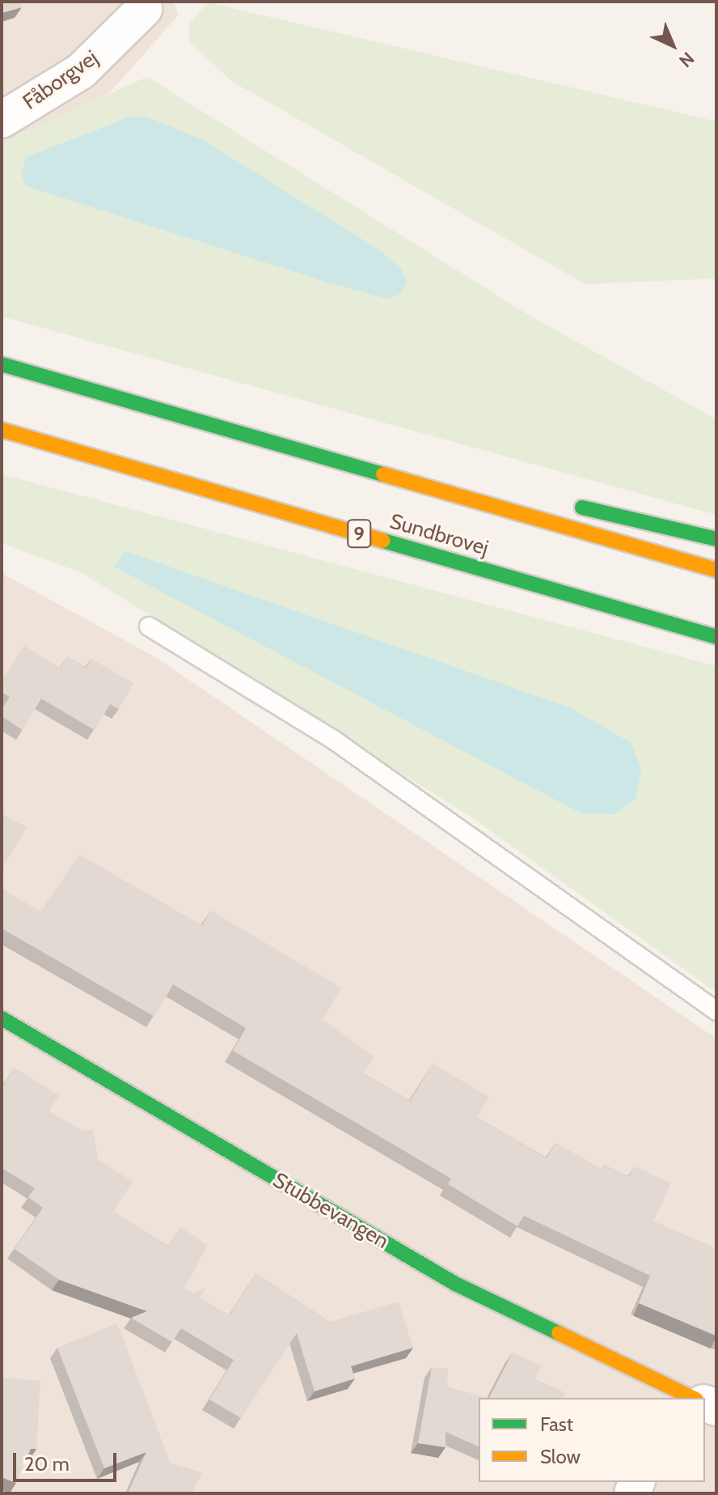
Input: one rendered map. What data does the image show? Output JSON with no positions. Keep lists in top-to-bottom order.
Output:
{
  "streets": {
    "main road": ["9", "Sundbrovej", "Stubbevangen"],
    "street": ["Fåborgvej"]
  },
  "legend": ["Fast", "Slow"],
  "scale_bar": "20 m",
  "north": "bottom right"
}
